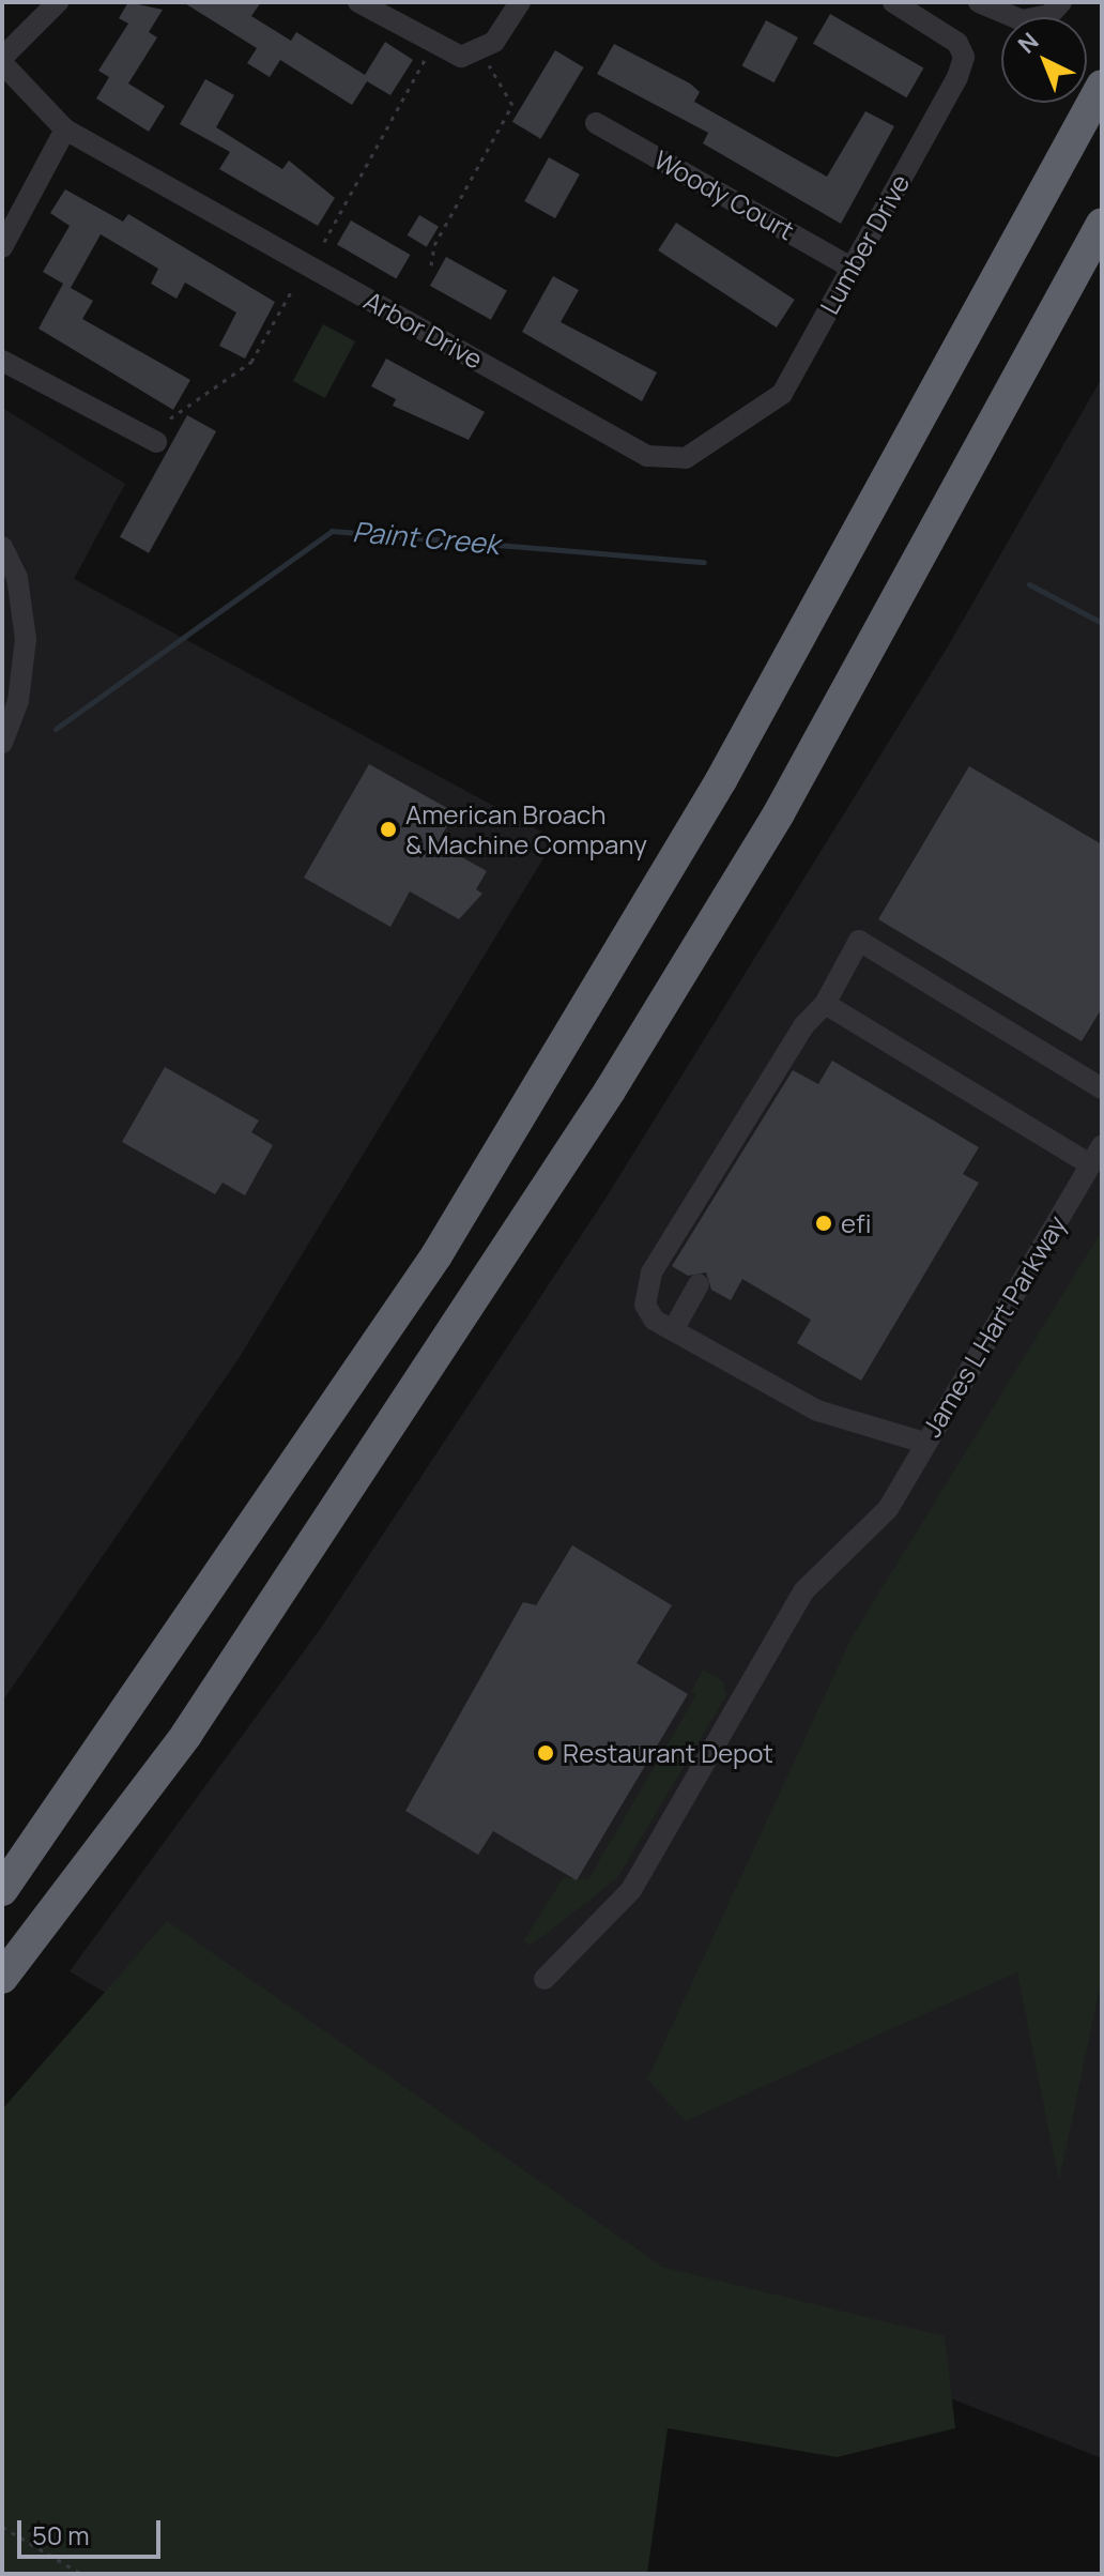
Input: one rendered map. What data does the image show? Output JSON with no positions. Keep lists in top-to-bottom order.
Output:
{
  "streets": {
    "street": [
      "Woody Court",
      "Lumber Drive",
      "Arbor Drive",
      "James L Hart Parkway"
    ]
  },
  "crossings": [
    ["Woody Court", "Lumber Drive"],
    ["Lumber Drive", "Arbor Drive"]
  ],
  "water": ["Paint Creek"],
  "places": ["American Broach & Machine Company", "efi", "Restaurant Depot"],
  "scale_bar": "50 m",
  "north": "top left"
}
